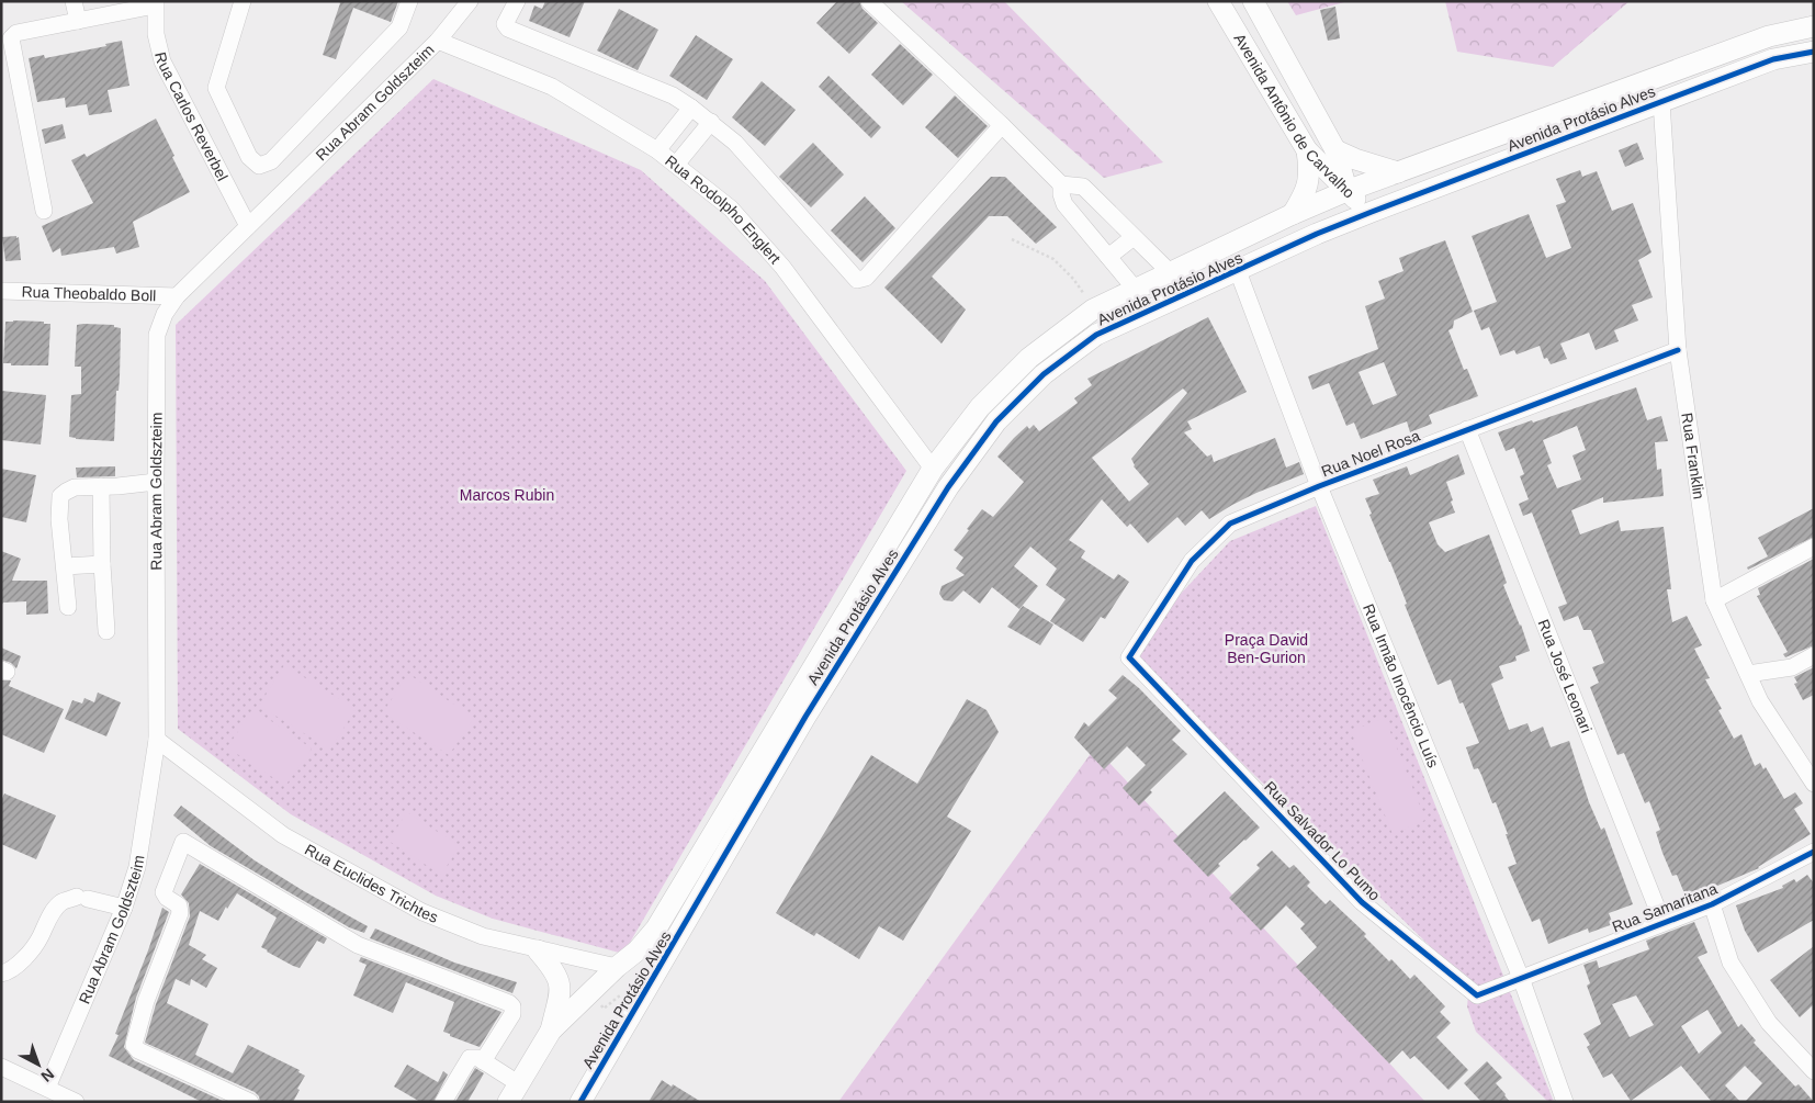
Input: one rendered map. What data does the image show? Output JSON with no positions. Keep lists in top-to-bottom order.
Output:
{
  "streets": {
    "main road": ["Avenida Antônio de Carvalho", "Avenida Protásio Alves"],
    "street": [
      "Rua Abram Goldszteim",
      "Rua Carlos Reverbel",
      "Rua Rodolpho Englert",
      "Rua Theobaldo Boll",
      "Rua Noel Rosa",
      "Rua Franklin",
      "Rua José Leonari",
      "Rua Irmão Inocêncio Luís",
      "Rua Salvador Lo Pumo",
      "Rua Euclides Trichtes",
      "Rua Samaritana"
    ]
  },
  "crossings": [
    ["Rua Abram Goldszteim", "Rua Carlos Reverbel"],
    ["Rua Abram Goldszteim", "Rua Rodolpho Englert"],
    ["Rua Abram Goldszteim", "Rua Theobaldo Boll"],
    ["Rua Abram Goldszteim", "Rua Euclides Trichtes"],
    ["Avenida Antônio de Carvalho", "Avenida Protásio Alves"],
    ["Avenida Protásio Alves", "Rua Rodolpho Englert"],
    ["Avenida Protásio Alves", "Rua Franklin"],
    ["Avenida Protásio Alves", "Rua Irmão Inocêncio Luís"],
    ["Avenida Protásio Alves", "Rua Euclides Trichtes"],
    ["Rua Noel Rosa", "Rua Franklin"],
    ["Rua Noel Rosa", "Rua José Leonari"],
    ["Rua Noel Rosa", "Rua Irmão Inocêncio Luís"],
    ["Rua Noel Rosa", "Rua Salvador Lo Pumo"],
    ["Rua José Leonari", "Rua Samaritana"],
    ["Rua Irmão Inocêncio Luís", "Rua Salvador Lo Pumo"],
    ["Rua Irmão Inocêncio Luís", "Rua Samaritana"],
    ["Rua Salvador Lo Pumo", "Rua Samaritana"]
  ],
  "parks": ["Marcos Rubin", "Praça David Ben-Gurion"],
  "north": "bottom right"
}
